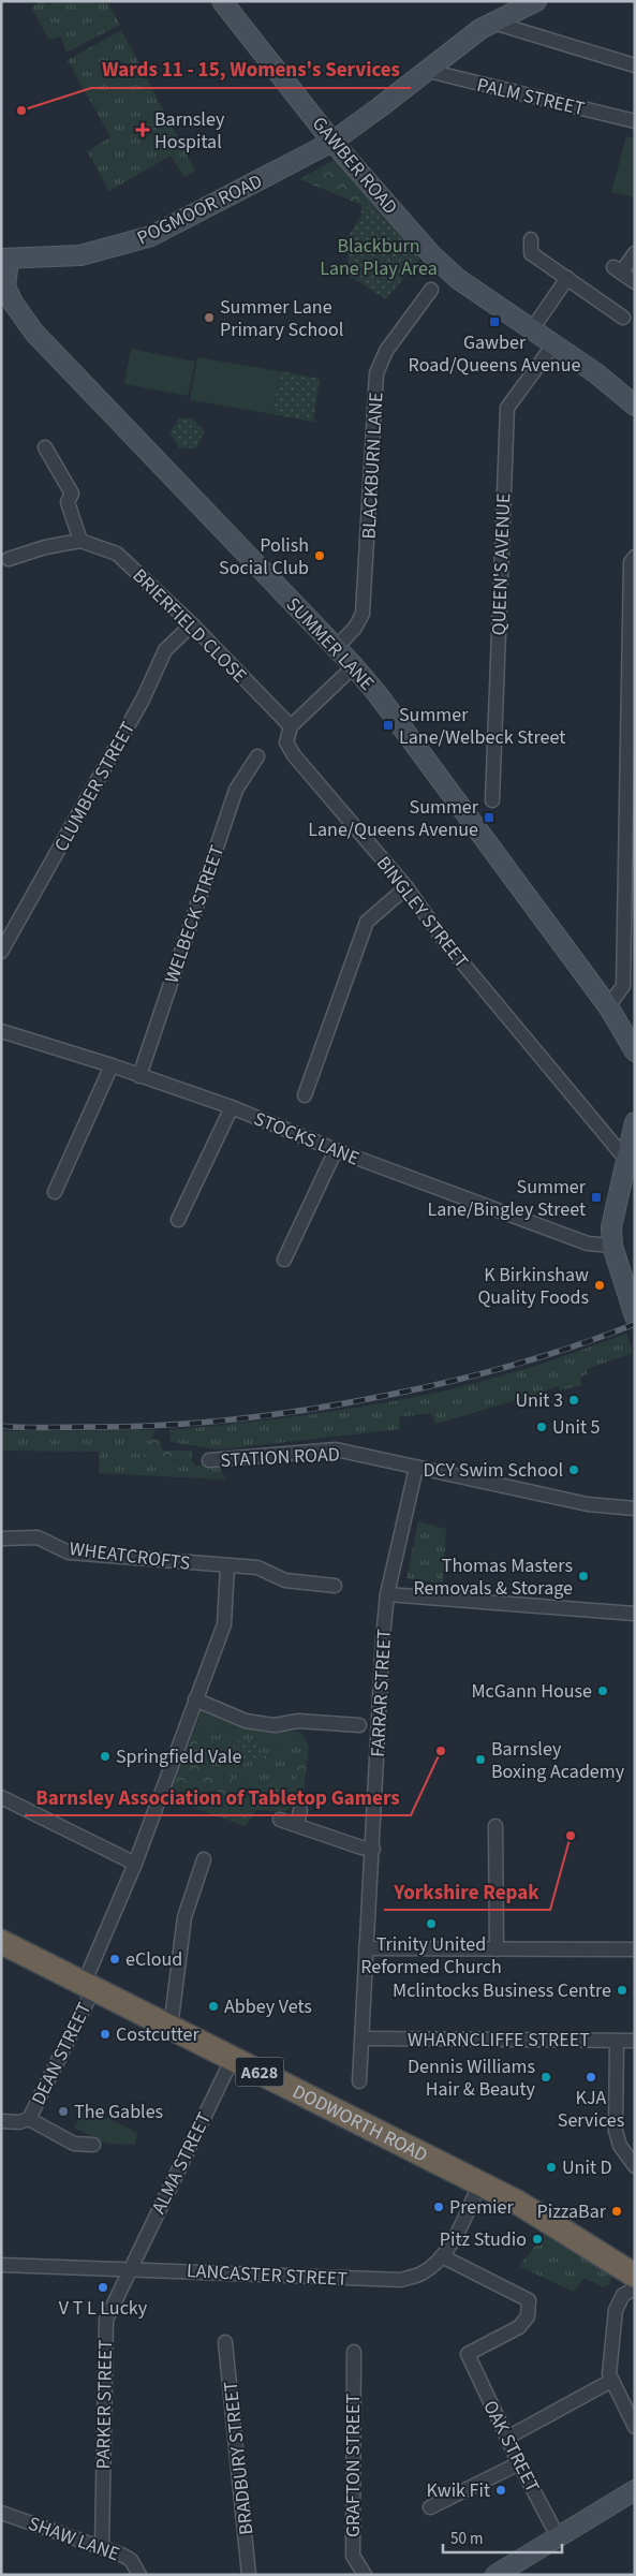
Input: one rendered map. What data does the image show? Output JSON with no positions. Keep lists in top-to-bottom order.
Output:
{
  "streets": {
    "highway": ["A628", "DODWORTH ROAD"],
    "street": [
      "PALM STREET",
      "GAWBER ROAD",
      "POGMOOR ROAD",
      "BLACKBURN LANE",
      "QUEEN'S AVENUE",
      "BRIERFIELD CLOSE",
      "SUMMER LANE",
      "CLUMBER STREET",
      "BINGLEY STREET",
      "WELBECK STREET",
      "STOCKS LANE",
      "STATION ROAD",
      "WHEATCROFTS",
      "FARRAR STREET",
      "WHARNCLIFFE STREET",
      "DEAN STREET",
      "ALMA STREET",
      "LANCASTER STREET",
      "PARKER STREET",
      "OAK STREET",
      "BRADBURY STREET",
      "GRAFTON STREET",
      "SHAW LANE"
    ]
  },
  "crossings": [
    ["PALM STREET", "POGMOOR ROAD"],
    ["GAWBER ROAD", "POGMOOR ROAD"],
    ["GAWBER ROAD", "QUEEN'S AVENUE"],
    ["POGMOOR ROAD", "SUMMER LANE"],
    ["BLACKBURN LANE", "SUMMER LANE"],
    ["BRIERFIELD CLOSE", "CLUMBER STREET"],
    ["BRIERFIELD CLOSE", "BINGLEY STREET"],
    ["WELBECK STREET", "STOCKS LANE"],
    ["STATION ROAD", "FARRAR STREET"],
    ["WHEATCROFTS", "DEAN STREET"],
    ["FARRAR STREET", "WHARNCLIFFE STREET"],
    ["DEAN STREET", "DODWORTH ROAD"],
    ["DODWORTH ROAD", "ALMA STREET"],
    ["DODWORTH ROAD", "LANCASTER STREET"],
    ["ALMA STREET", "LANCASTER STREET"],
    ["ALMA STREET", "PARKER STREET"],
    ["LANCASTER STREET", "PARKER STREET"],
    ["LANCASTER STREET", "OAK STREET"],
    ["PARKER STREET", "SHAW LANE"]
  ],
  "parks": ["Blackburn Lane Play Area"],
  "places": {
    "other": [
      "Wards 11 - 15, Womens's Services",
      "Summer Lane Primary School",
      "Polish Social Club",
      "K Birkinshaw Quality Foods",
      "Unit 3",
      "Unit 5",
      "DCY Swim School",
      "Thomas Masters Removals & Storage",
      "McGann House",
      "Barnsley Association of Tabletop Gamers",
      "Springfield Vale",
      "Barnsley Boxing Academy",
      "Yorkshire Repak",
      "Trinity United Reformed Church",
      "eCloud",
      "Mclintocks Business Centre",
      "Abbey Vets",
      "Costcutter",
      "Dennis Williams Hair & Beauty",
      "KJA Services",
      "The Gables",
      "Unit D",
      "Premier",
      "PizzaBar",
      "Pitz Studio",
      "V T L Lucky",
      "Kwik Fit"
    ],
    "health": ["Barnsley Hospital"],
    "transit": [
      "Gawber Road/Queens Avenue",
      "Summer Lane/Welbeck Street",
      "Summer Lane/Queens Avenue",
      "Summer Lane/Bingley Street"
    ]
  },
  "scale_bar": "50 m"
}
